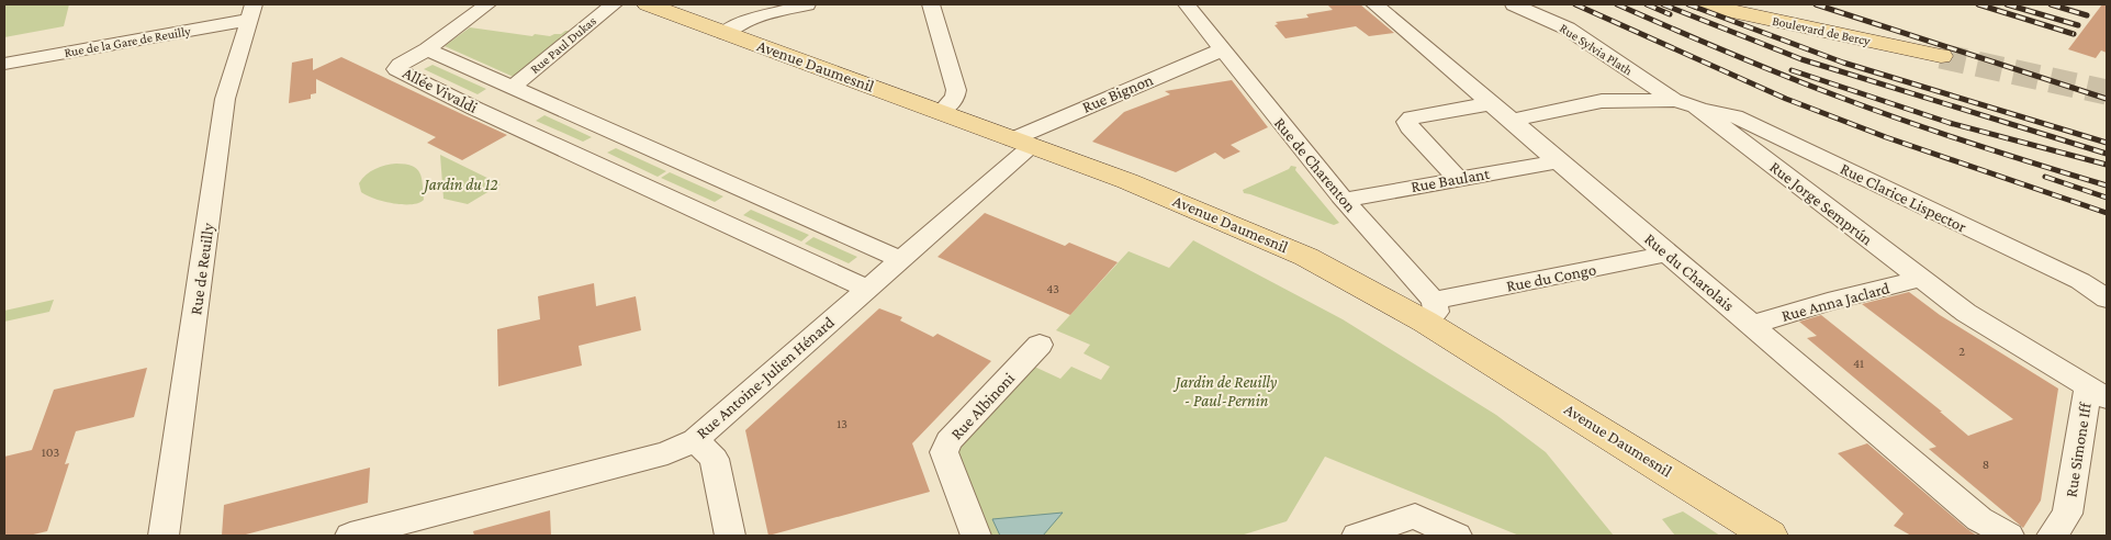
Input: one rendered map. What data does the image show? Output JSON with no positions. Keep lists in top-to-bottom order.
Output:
{
  "streets": {
    "main road": ["Boulevard de Bercy", "Avenue Daumesnil"],
    "street": [
      "Rue de la Gare de Reuilly",
      "Rue Paul Dukas",
      "Rue Sylvia Plath",
      "Allée Vivaldi",
      "Rue Bignon",
      "Rue de Charenton",
      "Rue Baulant",
      "Rue Clarice Lispector",
      "Rue Jorge Semprún",
      "Rue de Reuilly",
      "Rue du Charolais",
      "Rue du Congo",
      "Rue Anna Jaclard",
      "Rue Antoine-Julien Hénard",
      "Rue Albinoni",
      "Rue Simone Iff"
    ]
  },
  "crossings": [
    ["Rue de la Gare de Reuilly", "Rue de Reuilly"],
    ["Rue Paul Dukas", "Allée Vivaldi"],
    ["Rue Sylvia Plath", "Rue Clarice Lispector"],
    ["Rue Sylvia Plath", "Rue Jorge Semprún"],
    ["Avenue Daumesnil", "Rue Bignon"],
    ["Avenue Daumesnil", "Rue de Charenton"],
    ["Avenue Daumesnil", "Rue du Congo"],
    ["Avenue Daumesnil", "Rue Antoine-Julien Hénard"],
    ["Allée Vivaldi", "Rue Antoine-Julien Hénard"],
    ["Rue Bignon", "Rue de Charenton"],
    ["Rue Bignon", "Rue Antoine-Julien Hénard"],
    ["Rue de Charenton", "Rue Baulant"],
    ["Rue de Charenton", "Rue du Congo"],
    ["Rue Baulant", "Rue du Charolais"],
    ["Rue Clarice Lispector", "Rue Jorge Semprún"],
    ["Rue Jorge Semprún", "Rue Anna Jaclard"],
    ["Rue Jorge Semprún", "Rue Simone Iff"],
    ["Rue du Charolais", "Rue du Congo"],
    ["Rue du Charolais", "Rue Anna Jaclard"]
  ],
  "parks": ["Jardin du 12", "Jardin de Reuilly - Paul-Pernin"],
  "house_numbers": [
    "43",
    "2",
    "41",
    "13",
    "103",
    "8"
  ]
}
